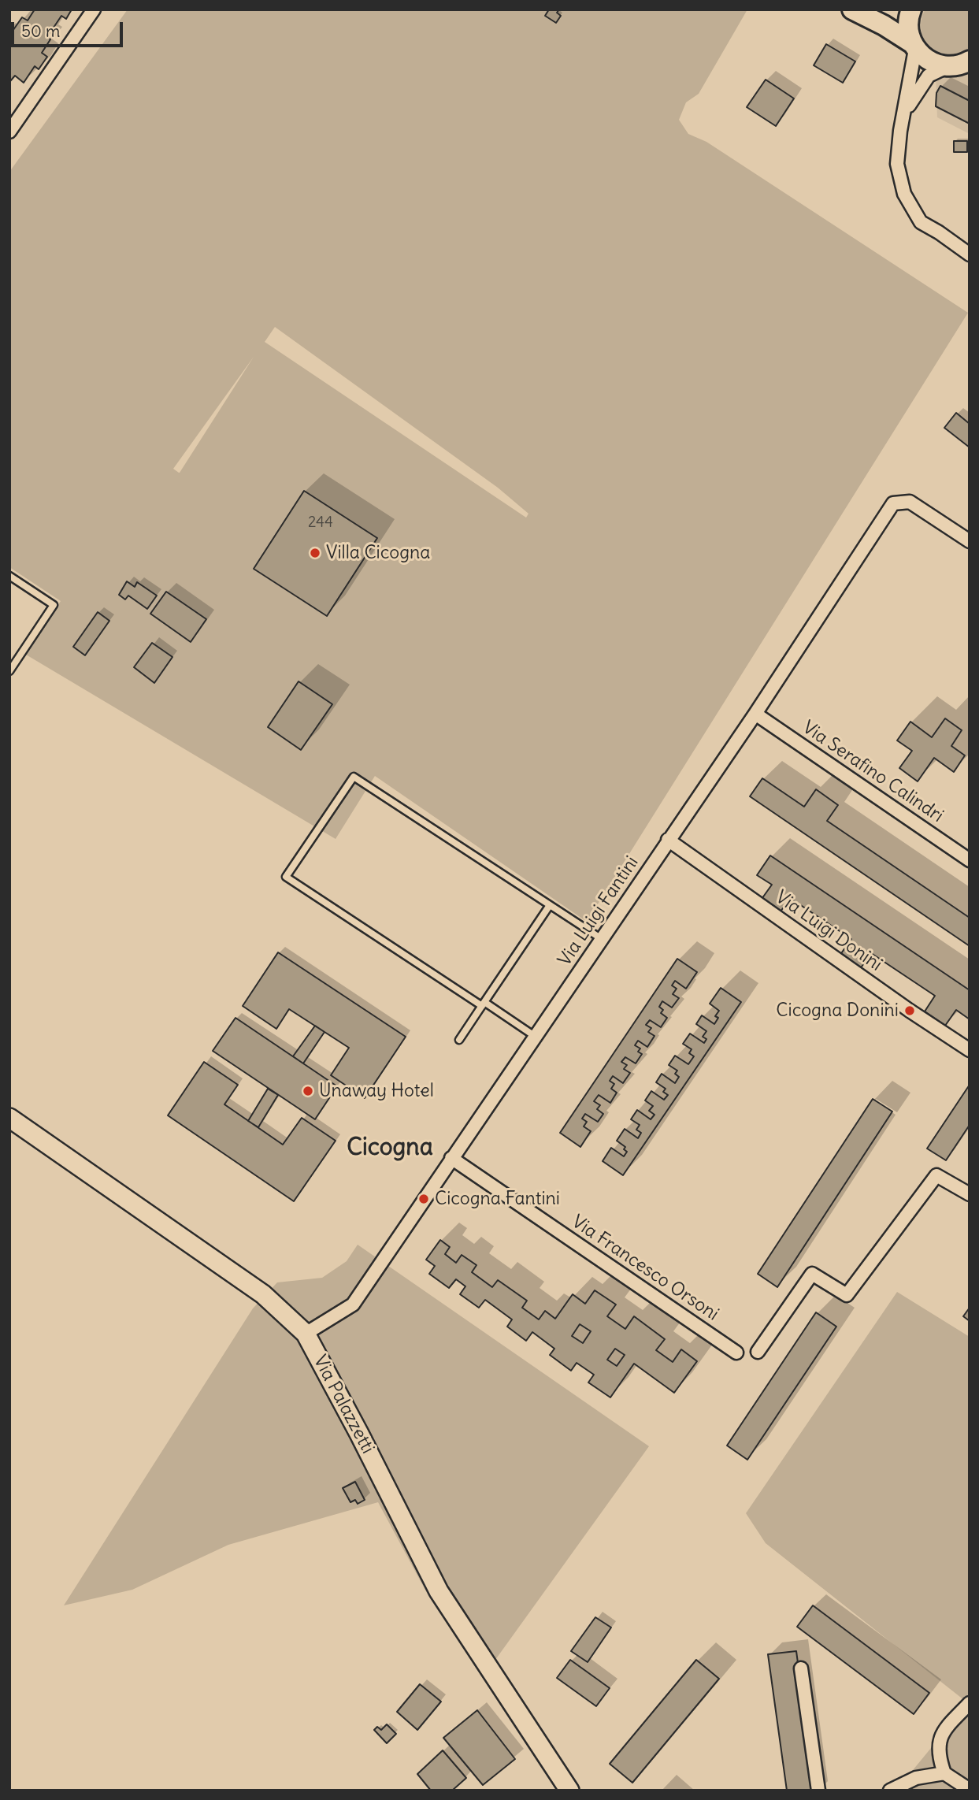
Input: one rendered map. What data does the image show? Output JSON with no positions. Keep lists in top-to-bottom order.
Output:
{
  "streets": {
    "main road": ["Via Palazzetti"],
    "street": [
      "Via Serafino Calindri",
      "Via Luigi Fantini",
      "Via Luigi Donini",
      "Via Francesco Orsoni"
    ]
  },
  "crossings": [
    ["Via Serafino Calindri", "Via Luigi Fantini"],
    ["Via Luigi Fantini", "Via Luigi Donini"],
    ["Via Luigi Fantini", "Via Francesco Orsoni"],
    ["Via Luigi Fantini", "Via Palazzetti"]
  ],
  "districts": ["Cicogna"],
  "places": [
    "Villa Cicogna",
    "Cicogna Donini",
    "Unaway Hotel",
    "Cicogna Fantini"
  ],
  "house_numbers": ["244"],
  "scale_bar": "50 m"
}
